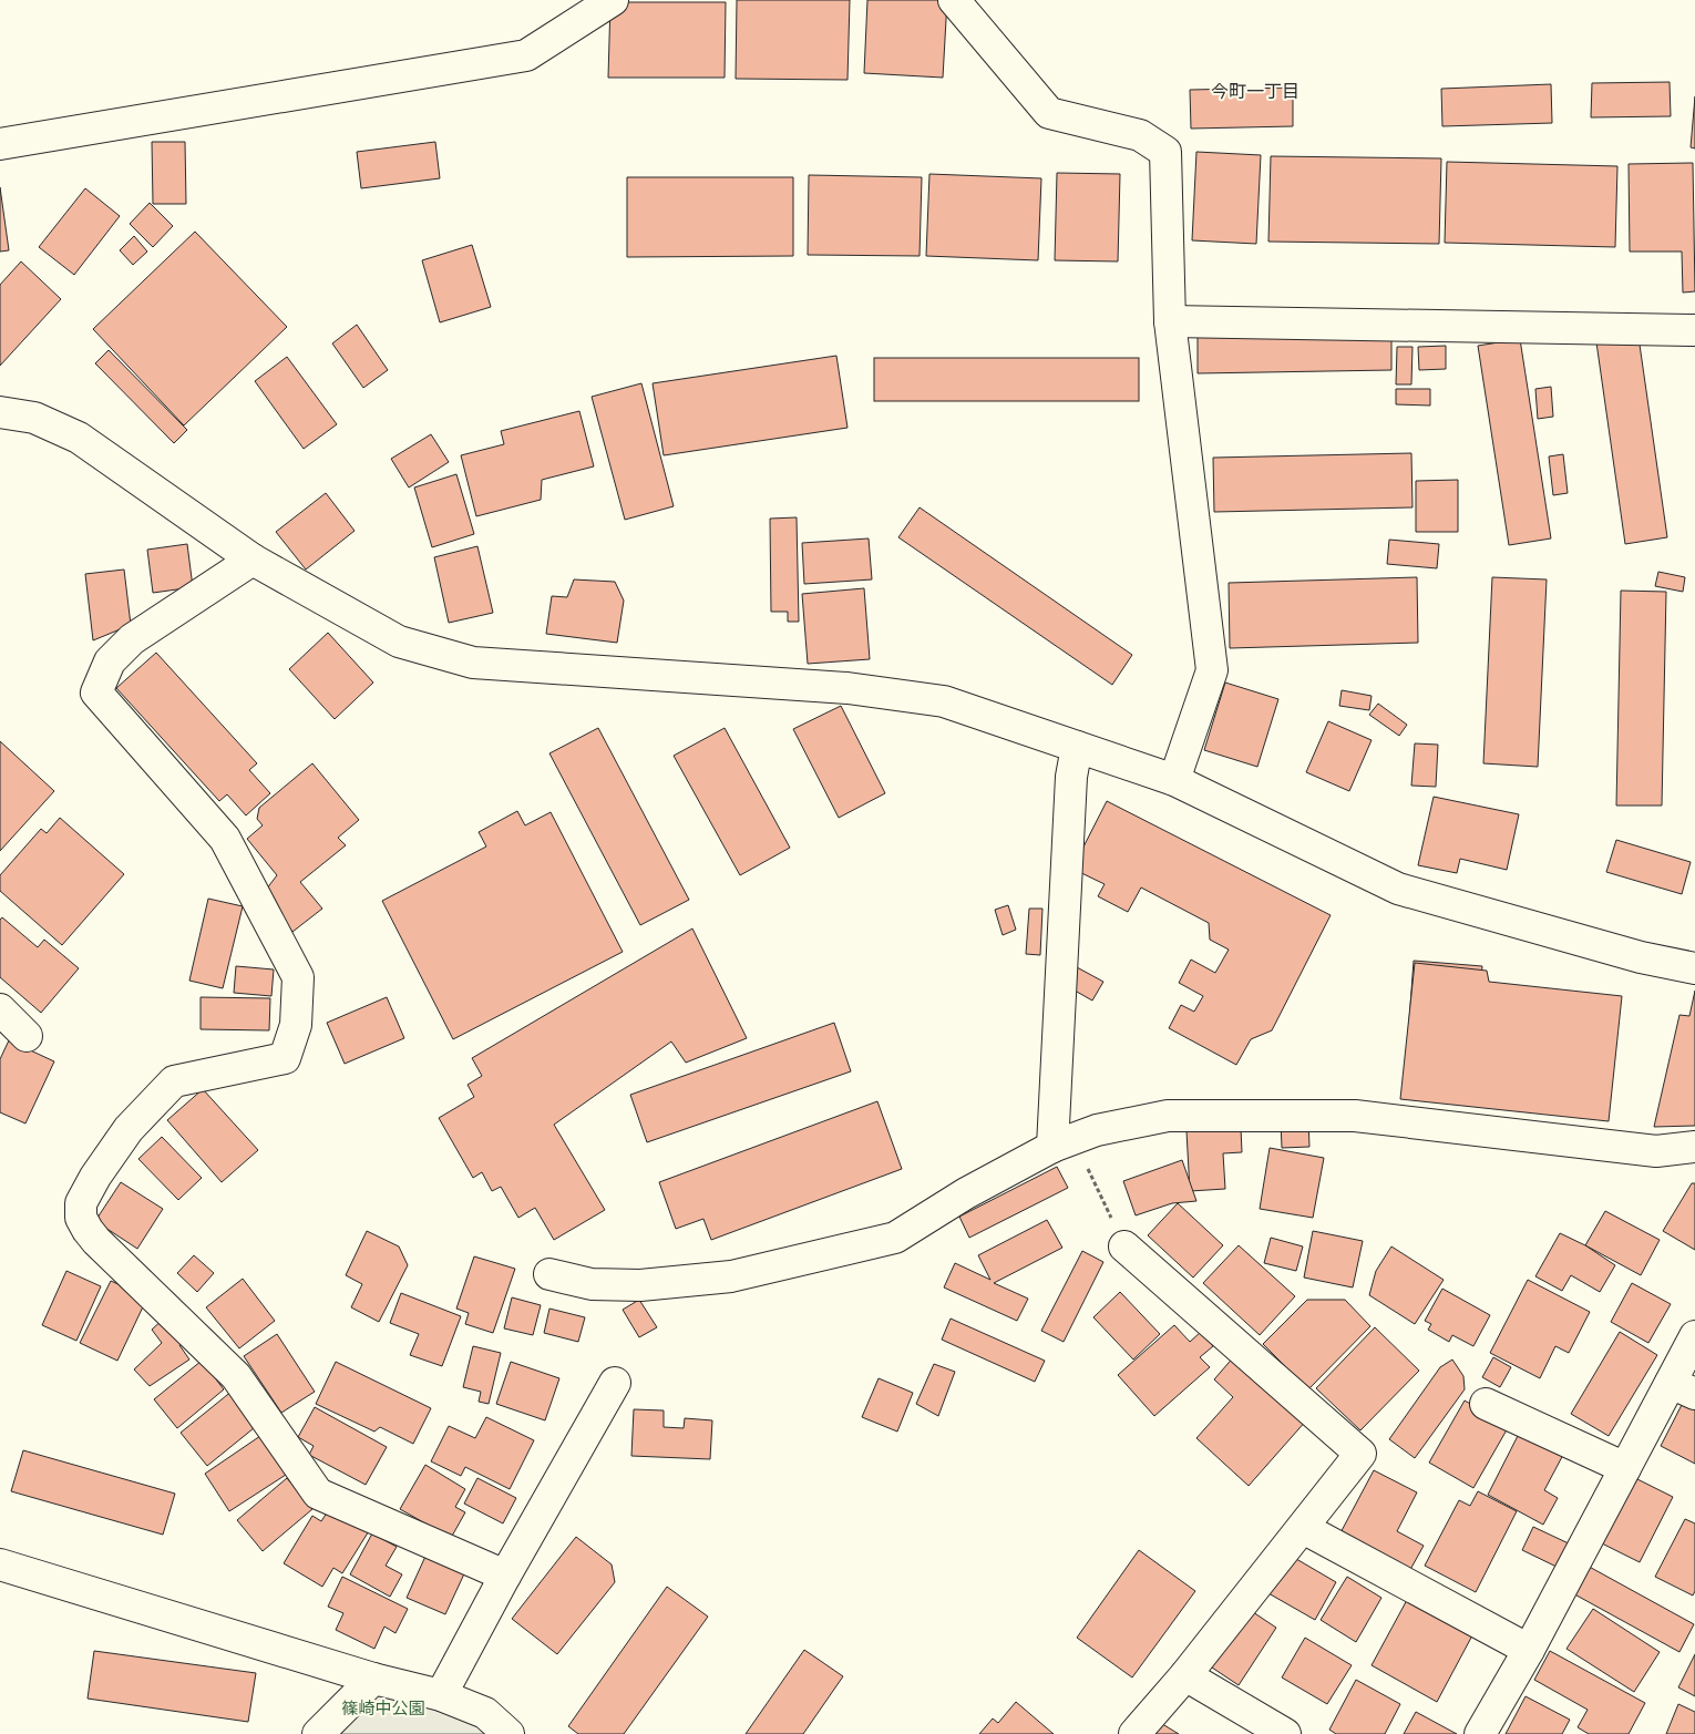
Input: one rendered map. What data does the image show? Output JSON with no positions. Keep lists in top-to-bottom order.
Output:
{
  "districts": ["今町一丁目"],
  "parks": ["篠崎中公園"]
}
